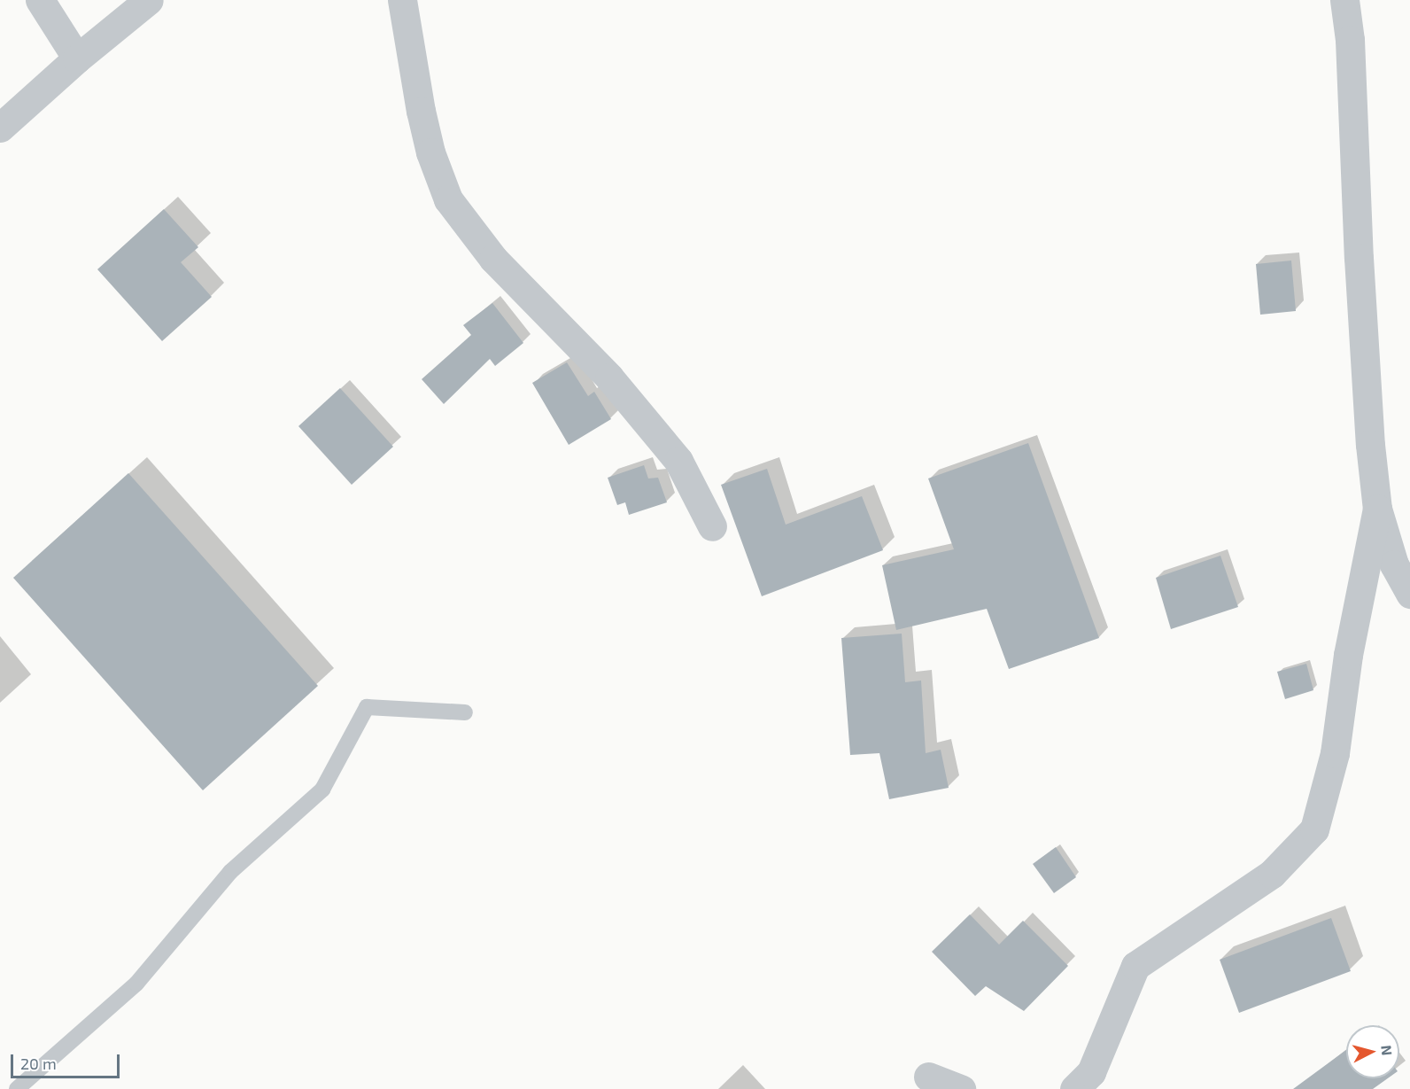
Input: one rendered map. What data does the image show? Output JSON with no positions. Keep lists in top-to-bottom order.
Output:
{
  "scale_bar": "20 m",
  "north": "right"
}
